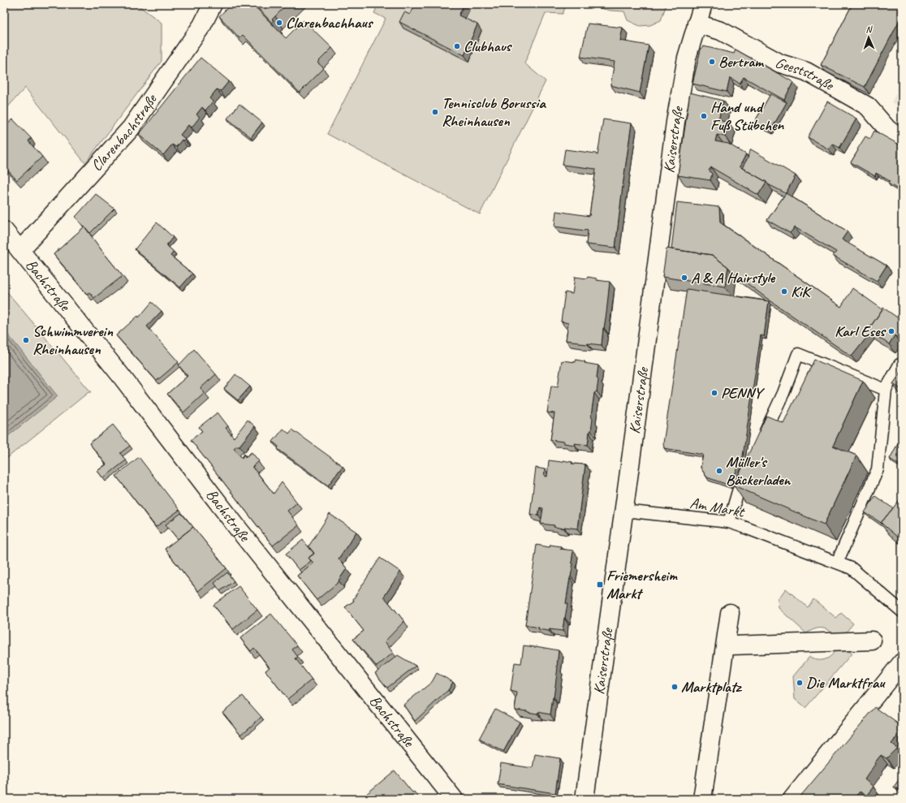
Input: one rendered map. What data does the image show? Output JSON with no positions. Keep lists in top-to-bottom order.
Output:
{
  "streets": {
    "street": [
      "Geeststraße",
      "Clarenbachstraße",
      "Kaiserstraße",
      "Bachstraße"
    ],
    "lane": ["Am Markt"]
  },
  "crossings": [
    ["Geeststraße", "Kaiserstraße"],
    ["Clarenbachstraße", "Bachstraße"],
    ["Kaiserstraße", "Am Markt"]
  ],
  "places": {
    "other": [
      "Clarenbachhaus",
      "Clubhaus",
      "Bertram",
      "Tennisclub Borussia Rheinhausen",
      "Hand und Fuß Stübchen",
      "A & A Hairstyle",
      "KiK",
      "Karl Eses",
      "Schwimmverein Rheinhausen",
      "PENNY",
      "Müller's Bäckerladen",
      "Die Marktfrau",
      "Marktplatz"
    ],
    "transit": ["Friemersheim Markt"]
  },
  "north": "top"
}
